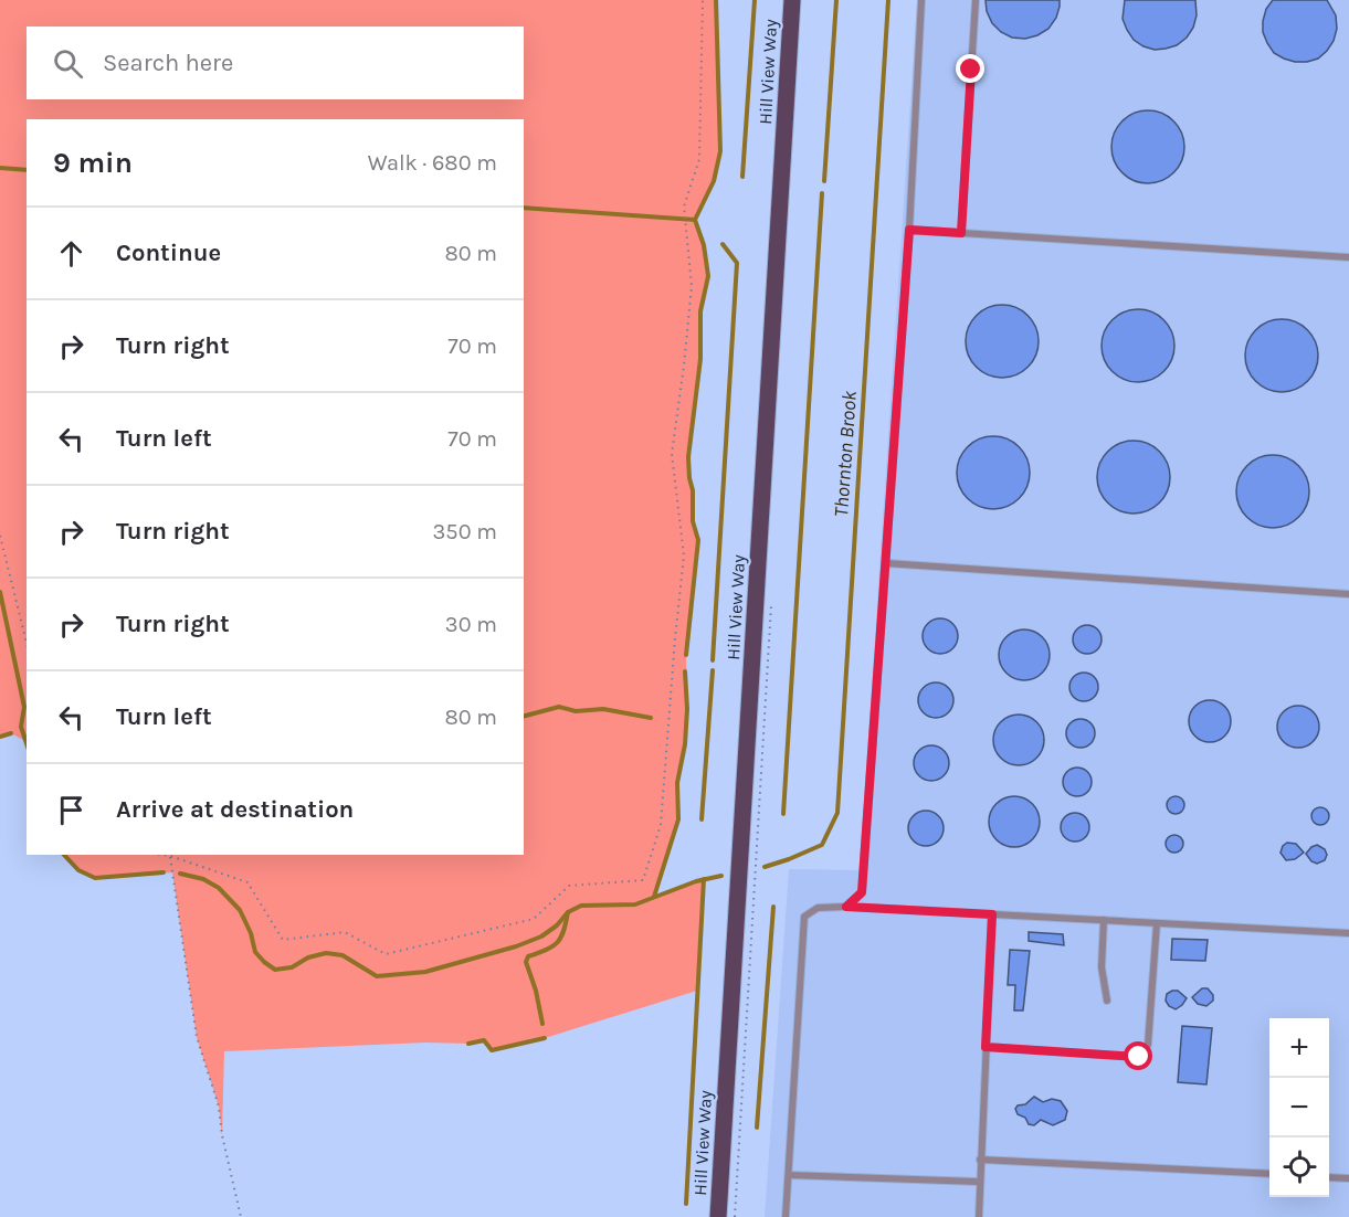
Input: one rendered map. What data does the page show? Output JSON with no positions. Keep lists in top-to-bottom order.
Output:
{
  "streets": {
    "main road": ["Hill View Way"]
  },
  "water": ["Thornton Brook"],
  "page": {
    "search": "Search here",
    "heading": ["9 min", "Walk · 680 m"],
    "list": [
      ["Continue", "80 m"],
      ["Turn right", "70 m"],
      ["Turn left", "70 m"],
      ["Turn right", "350 m"],
      ["Turn right", "30 m"],
      ["Turn left", "80 m"],
      "Arrive at destination"
    ],
    "map_buttons": ["+", "−"]
  }
}
